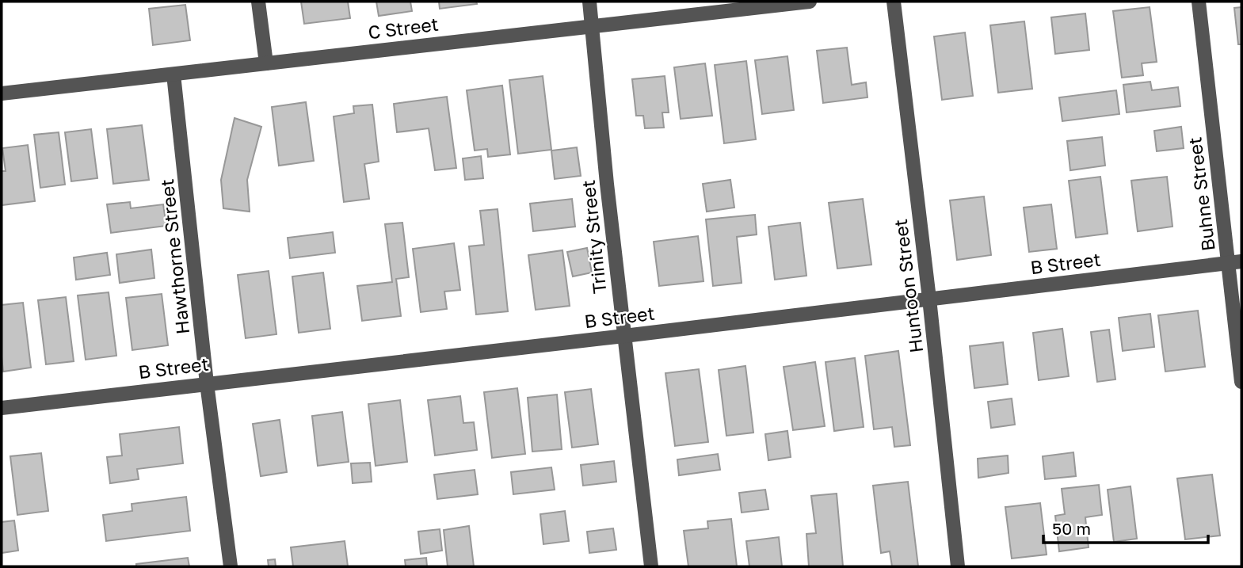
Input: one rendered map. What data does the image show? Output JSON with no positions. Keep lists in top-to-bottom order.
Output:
{
  "streets": {
    "street": [
      "C Street",
      "Buhne Street",
      "Trinity Street",
      "Hawthorne Street",
      "B Street",
      "Huntoon Street"
    ]
  },
  "crossings": [
    ["C Street", "Trinity Street"],
    ["C Street", "Hawthorne Street"],
    ["Buhne Street", "B Street"],
    ["Trinity Street", "B Street"],
    ["Hawthorne Street", "B Street"],
    ["B Street", "Huntoon Street"]
  ],
  "scale_bar": "50 m"
}
